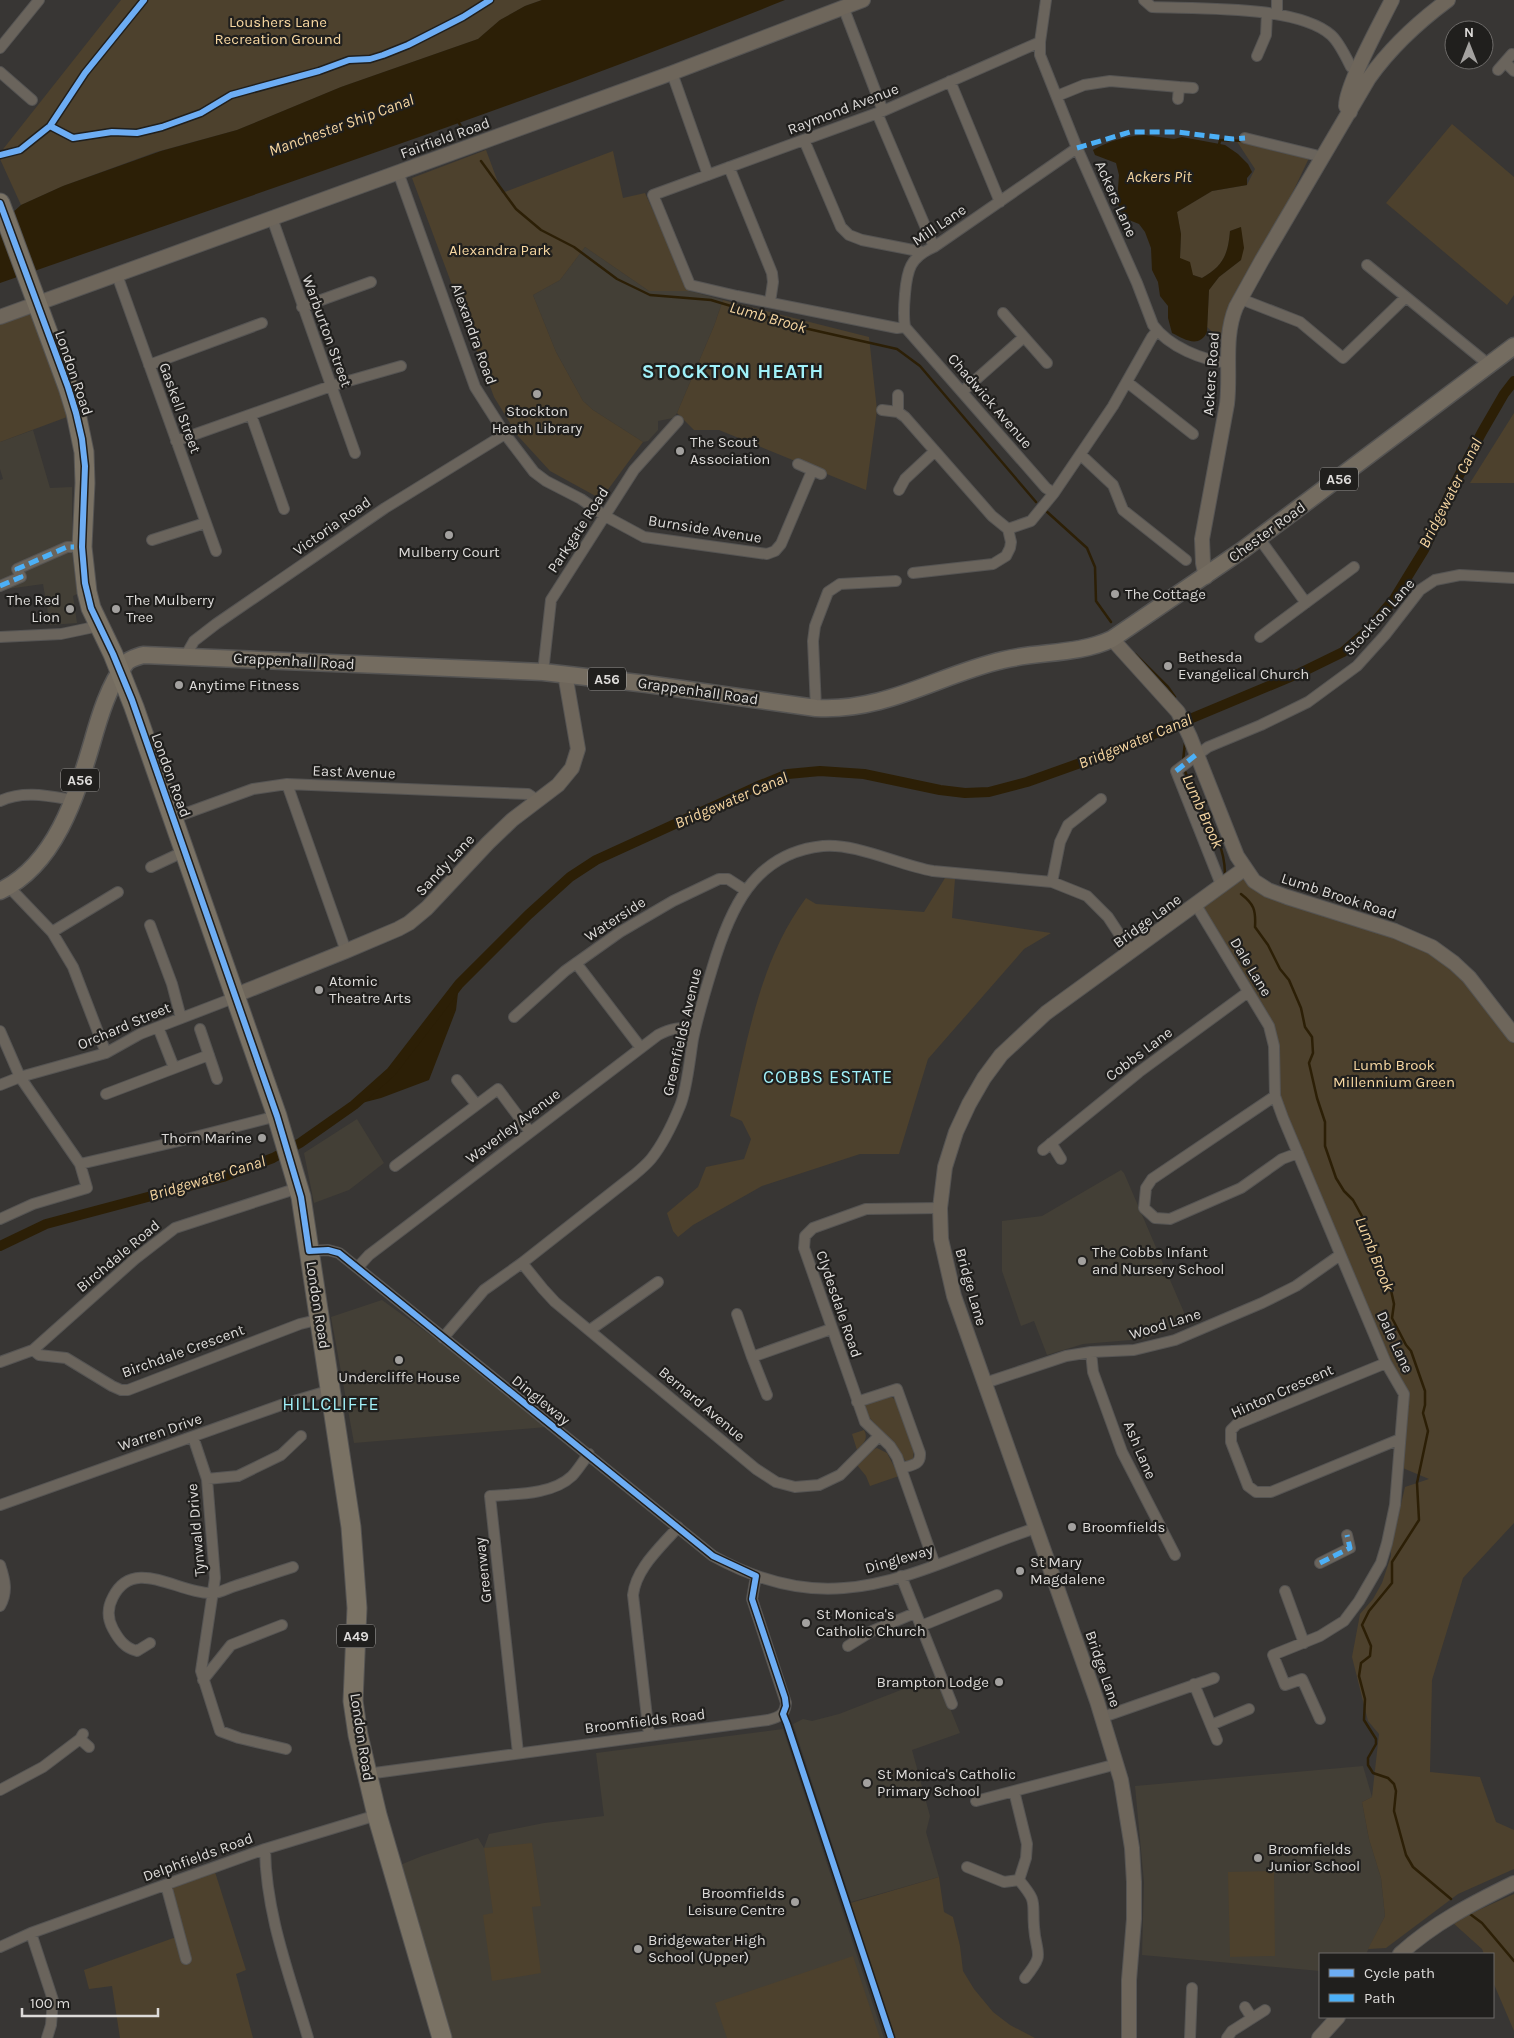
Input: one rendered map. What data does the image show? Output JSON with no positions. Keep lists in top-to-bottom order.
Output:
{
  "streets": {
    "highway": ["London Road", "A49"],
    "main road": ["A56", "Chester Road", "Grappenhall Road"],
    "street": [
      "Raymond Avenue",
      "Fairfield Road",
      "Ackers Lane",
      "Mill Lane",
      "Warburton Street",
      "Alexandra Road",
      "Ackers Road",
      "Chadwick Avenue",
      "Gaskell Street",
      "Victoria Road",
      "Burnside Avenue",
      "Parkgate Road",
      "Stockton Lane",
      "East Avenue",
      "Sandy Lane",
      "Lumb Brook Road",
      "Waterside",
      "Bridge Lane",
      "Dale Lane",
      "Orchard Street",
      "Greenfields Avenue",
      "Cobbs Lane",
      "Waverley Avenue",
      "Birchdale Road",
      "Clydesdale Road",
      "Wood Lane",
      "Birchdale Crescent",
      "Hinton Crescent",
      "Dingleway",
      "Bernard Avenue",
      "Warren Drive",
      "Ash Lane",
      "Tynwald Drive",
      "Greenway",
      "Broomfields Road",
      "Delphfields Road"
    ]
  },
  "crossings": [
    ["Raymond Avenue", "Ackers Lane"],
    ["Fairfield Road", "Warburton Street"],
    ["Fairfield Road", "Alexandra Road"],
    ["Fairfield Road", "London Road"],
    ["Fairfield Road", "Gaskell Street"],
    ["Fairfield Road", "A49"],
    ["Ackers Lane", "Mill Lane"],
    ["Ackers Lane", "Ackers Road"],
    ["Mill Lane", "Chadwick Avenue"],
    ["Alexandra Road", "Victoria Road"],
    ["Alexandra Road", "Burnside Avenue"],
    ["Alexandra Road", "Parkgate Road"],
    ["London Road", "A56"],
    ["London Road", "Grappenhall Road"],
    ["London Road", "East Avenue"],
    ["London Road", "Sandy Lane"],
    ["London Road", "Orchard Street"],
    ["London Road", "Birchdale Road"],
    ["London Road", "Birchdale Crescent"],
    ["London Road", "Dingleway"],
    ["London Road", "Warren Drive"],
    ["London Road", "A49"],
    ["London Road", "Broomfields Road"],
    ["London Road", "Delphfields Road"],
    ["Ackers Road", "Chester Road"],
    ["A56", "Grappenhall Road"],
    ["Victoria Road", "Grappenhall Road"],
    ["Burnside Avenue", "Parkgate Road"],
    ["Parkgate Road", "Grappenhall Road"],
    ["Chester Road", "Grappenhall Road"],
    ["Chester Road", "Lumb Brook Road"],
    ["Stockton Lane", "Lumb Brook Road"],
    ["Grappenhall Road", "Sandy Lane"],
    ["Grappenhall Road", "Lumb Brook Road"],
    ["East Avenue", "Sandy Lane"],
    ["Sandy Lane", "Orchard Street"],
    ["Lumb Brook Road", "Bridge Lane"],
    ["Waterside", "Greenfields Avenue"],
    ["Bridge Lane", "Dale Lane"],
    ["Bridge Lane", "Greenfields Avenue"],
    ["Bridge Lane", "Clydesdale Road"],
    ["Bridge Lane", "Wood Lane"],
    ["Bridge Lane", "Dingleway"],
    ["Dale Lane", "Cobbs Lane"],
    ["Dale Lane", "Wood Lane"],
    ["Dale Lane", "Hinton Crescent"],
    ["Greenfields Avenue", "Waverley Avenue"],
    ["Greenfields Avenue", "Dingleway"],
    ["Greenfields Avenue", "Bernard Avenue"],
    ["Waverley Avenue", "Dingleway"],
    ["Birchdale Road", "Birchdale Crescent"],
    ["Clydesdale Road", "Dingleway"],
    ["Clydesdale Road", "Bernard Avenue"],
    ["Wood Lane", "Ash Lane"],
    ["Dingleway", "Greenway"],
    ["Dingleway", "Broomfields Road"],
    ["Warren Drive", "Tynwald Drive"],
    ["Greenway", "Broomfields Road"]
  ],
  "districts": ["STOCKTON HEATH", "COBBS ESTATE", "HILLCLIFFE"],
  "water": [
    "Manchester Ship Canal",
    "Ackers Pit",
    "Lumb Brook",
    "Bridgewater Canal"
  ],
  "parks": ["Loushers Lane Recreation Ground", "Alexandra Park", "Lumb Brook Millennium Green"],
  "places": [
    "Stockton Heath Library",
    "The Scout Association",
    "Mulberry Court",
    "The Cottage",
    "The Red Lion",
    "The Mulberry Tree",
    "Bethesda Evangelical Church",
    "Anytime Fitness",
    "Atomic Theatre Arts",
    "Thorn Marine",
    "The Cobbs Infant and Nursery School",
    "Undercliffe House",
    "Broomfields",
    "St Mary Magdalene",
    "St Monica's Catholic Church",
    "Brampton Lodge",
    "St Monica's Catholic Primary School",
    "Broomfields Junior School",
    "Broomfields Leisure Centre",
    "Bridgewater High School (Upper)"
  ],
  "legend": ["Cycle path", "Path"],
  "scale_bar": "100 m",
  "north": "top"
}
